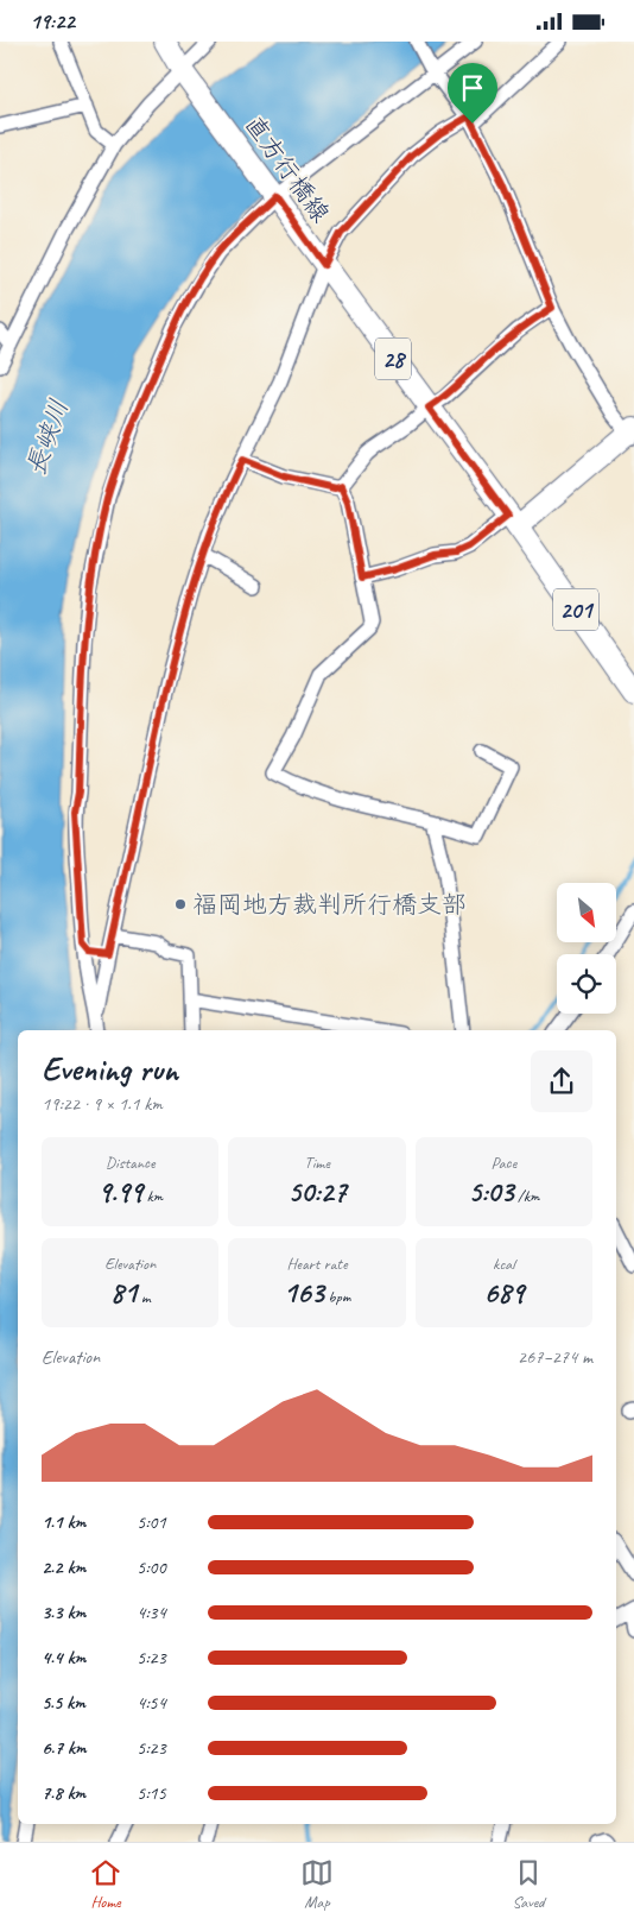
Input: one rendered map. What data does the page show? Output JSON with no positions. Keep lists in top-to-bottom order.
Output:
{
  "streets": {
    "main road": ["直方行橋線", "28", "201"]
  },
  "crossings": [
    ["直方行橋線", "201"]
  ],
  "water": ["長峡川"],
  "places": ["福岡地方裁判所行橋支部"],
  "north": "bottom right",
  "page": {
    "status": "19:22",
    "heading": ["Evening run", "19:22 · 9 × 1.1 km"],
    "stats": [
      ["Distance", "9.99 km"],
      ["Time", "50:27"],
      ["Pace", "5:03 /km"],
      ["Elevation", "81 m"],
      ["Heart rate", "163 bpm"],
      ["kcal", "689"]
    ],
    "chart": ["Elevation", "267–274 m"],
    "list": [
      {
        "name": "1.1 km",
        "note": "5:01"
      },
      {
        "name": "2.2 km",
        "note": "5:00"
      },
      {
        "name": "3.3 km",
        "note": "4:34"
      },
      {
        "name": "4.4 km",
        "note": "5:23"
      },
      {
        "name": "5.5 km",
        "note": "4:54"
      },
      {
        "name": "6.7 km",
        "note": "5:23"
      },
      {
        "name": "7.8 km",
        "note": "5:15"
      }
    ],
    "tabs": ["Home", "Map", "Saved"]
  }
}
